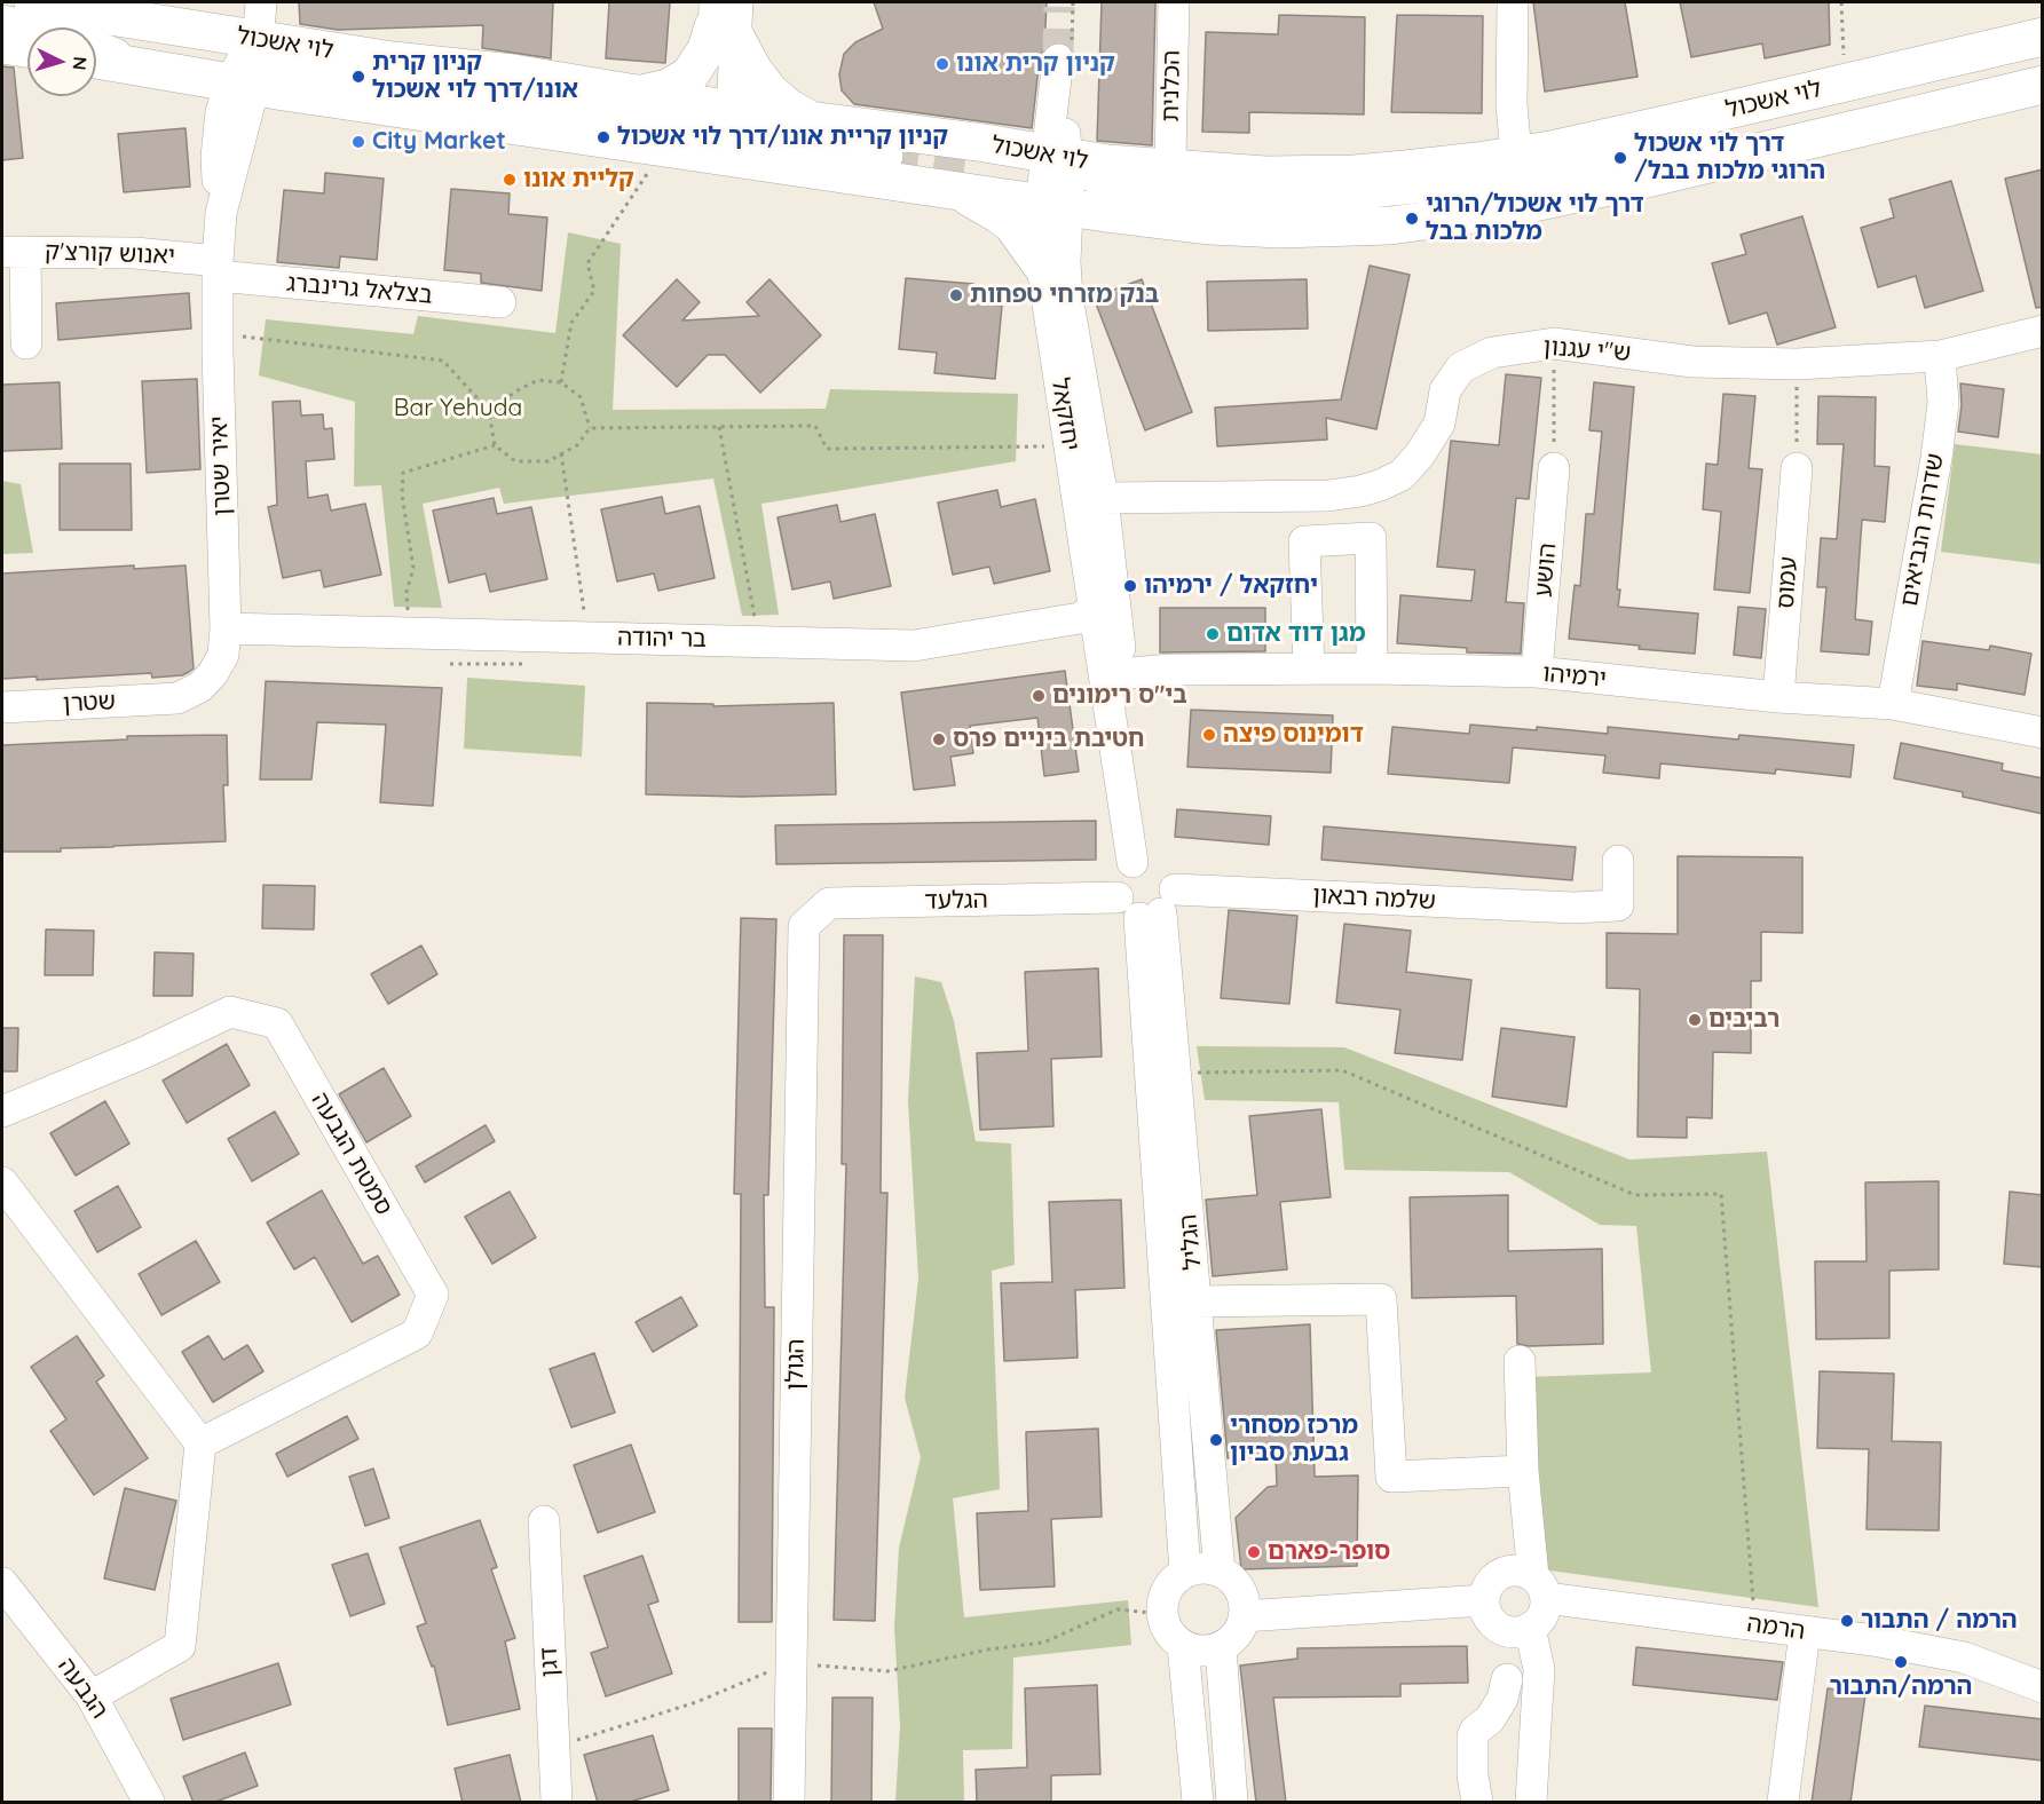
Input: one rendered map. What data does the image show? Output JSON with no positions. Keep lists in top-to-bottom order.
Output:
{
  "streets": {
    "main road": ["לוי אשכול"],
    "street": [
      "הכלנית",
      "יאנוש קורצ'ק",
      "בצלאל גרינברג",
      "ש\"י עגנון",
      "יחזקאל",
      "יאיר שטרן",
      "שדרות הנביאים",
      "הושע",
      "עמוס",
      "בר יהודה",
      "ירמיהו",
      "שטרן",
      "שלמה רבאון",
      "הגלעד",
      "סמטת הגבעה",
      "הגליל",
      "הגולן",
      "הרמה",
      "דגן",
      "הגבעה"
    ]
  },
  "crossings": [
    ["לוי אשכול", "הכלנית"],
    ["לוי אשכול", "יחזקאל"],
    ["לוי אשכול", "יאיר שטרן"],
    ["יאנוש קורצ'ק", "בצלאל גרינברג"],
    ["יאנוש קורצ'ק", "יאיר שטרן"],
    ["בצלאל גרינברג", "יאיר שטרן"],
    ["ש\"י עגנון", "יחזקאל"],
    ["ש\"י עגנון", "שדרות הנביאים"],
    ["יחזקאל", "בר יהודה"],
    ["יחזקאל", "ירמיהו"],
    ["יאיר שטרן", "בר יהודה"],
    ["יאיר שטרן", "שטרן"],
    ["שדרות הנביאים", "ירמיהו"],
    ["הושע", "ירמיהו"],
    ["עמוס", "ירמיהו"],
    ["שלמה רבאון", "הגלעד"],
    ["שלמה רבאון", "הגליל"],
    ["הגלעד", "הגליל"],
    ["הגלעד", "הגולן"]
  ],
  "parks": ["Bar Yehuda"],
  "places": [
    "קניון קרית אונו",
    "קניון קרית אונו/דרך לוי אשכול",
    "קניון קריית אונו/דרך לוי אשכול",
    "City Market",
    "דרך לוי אשכול /הרוגי מלכות בבל",
    "קליית אונו",
    "דרך לוי אשכול/הרוגי מלכות בבל",
    "בנק מזרחי טפחות",
    "יחזקאל / ירמיהו",
    "מגן דוד אדום",
    "בי\"ס רימונים",
    "דומינוס פיצה",
    "חטיבת ביניים פרס",
    "רביבים",
    "מרכז מסחרי גבעת סביון",
    "סופר-פארם",
    "הרמה / התבור",
    "הרמה/התבור"
  ],
  "north": "right"
}
